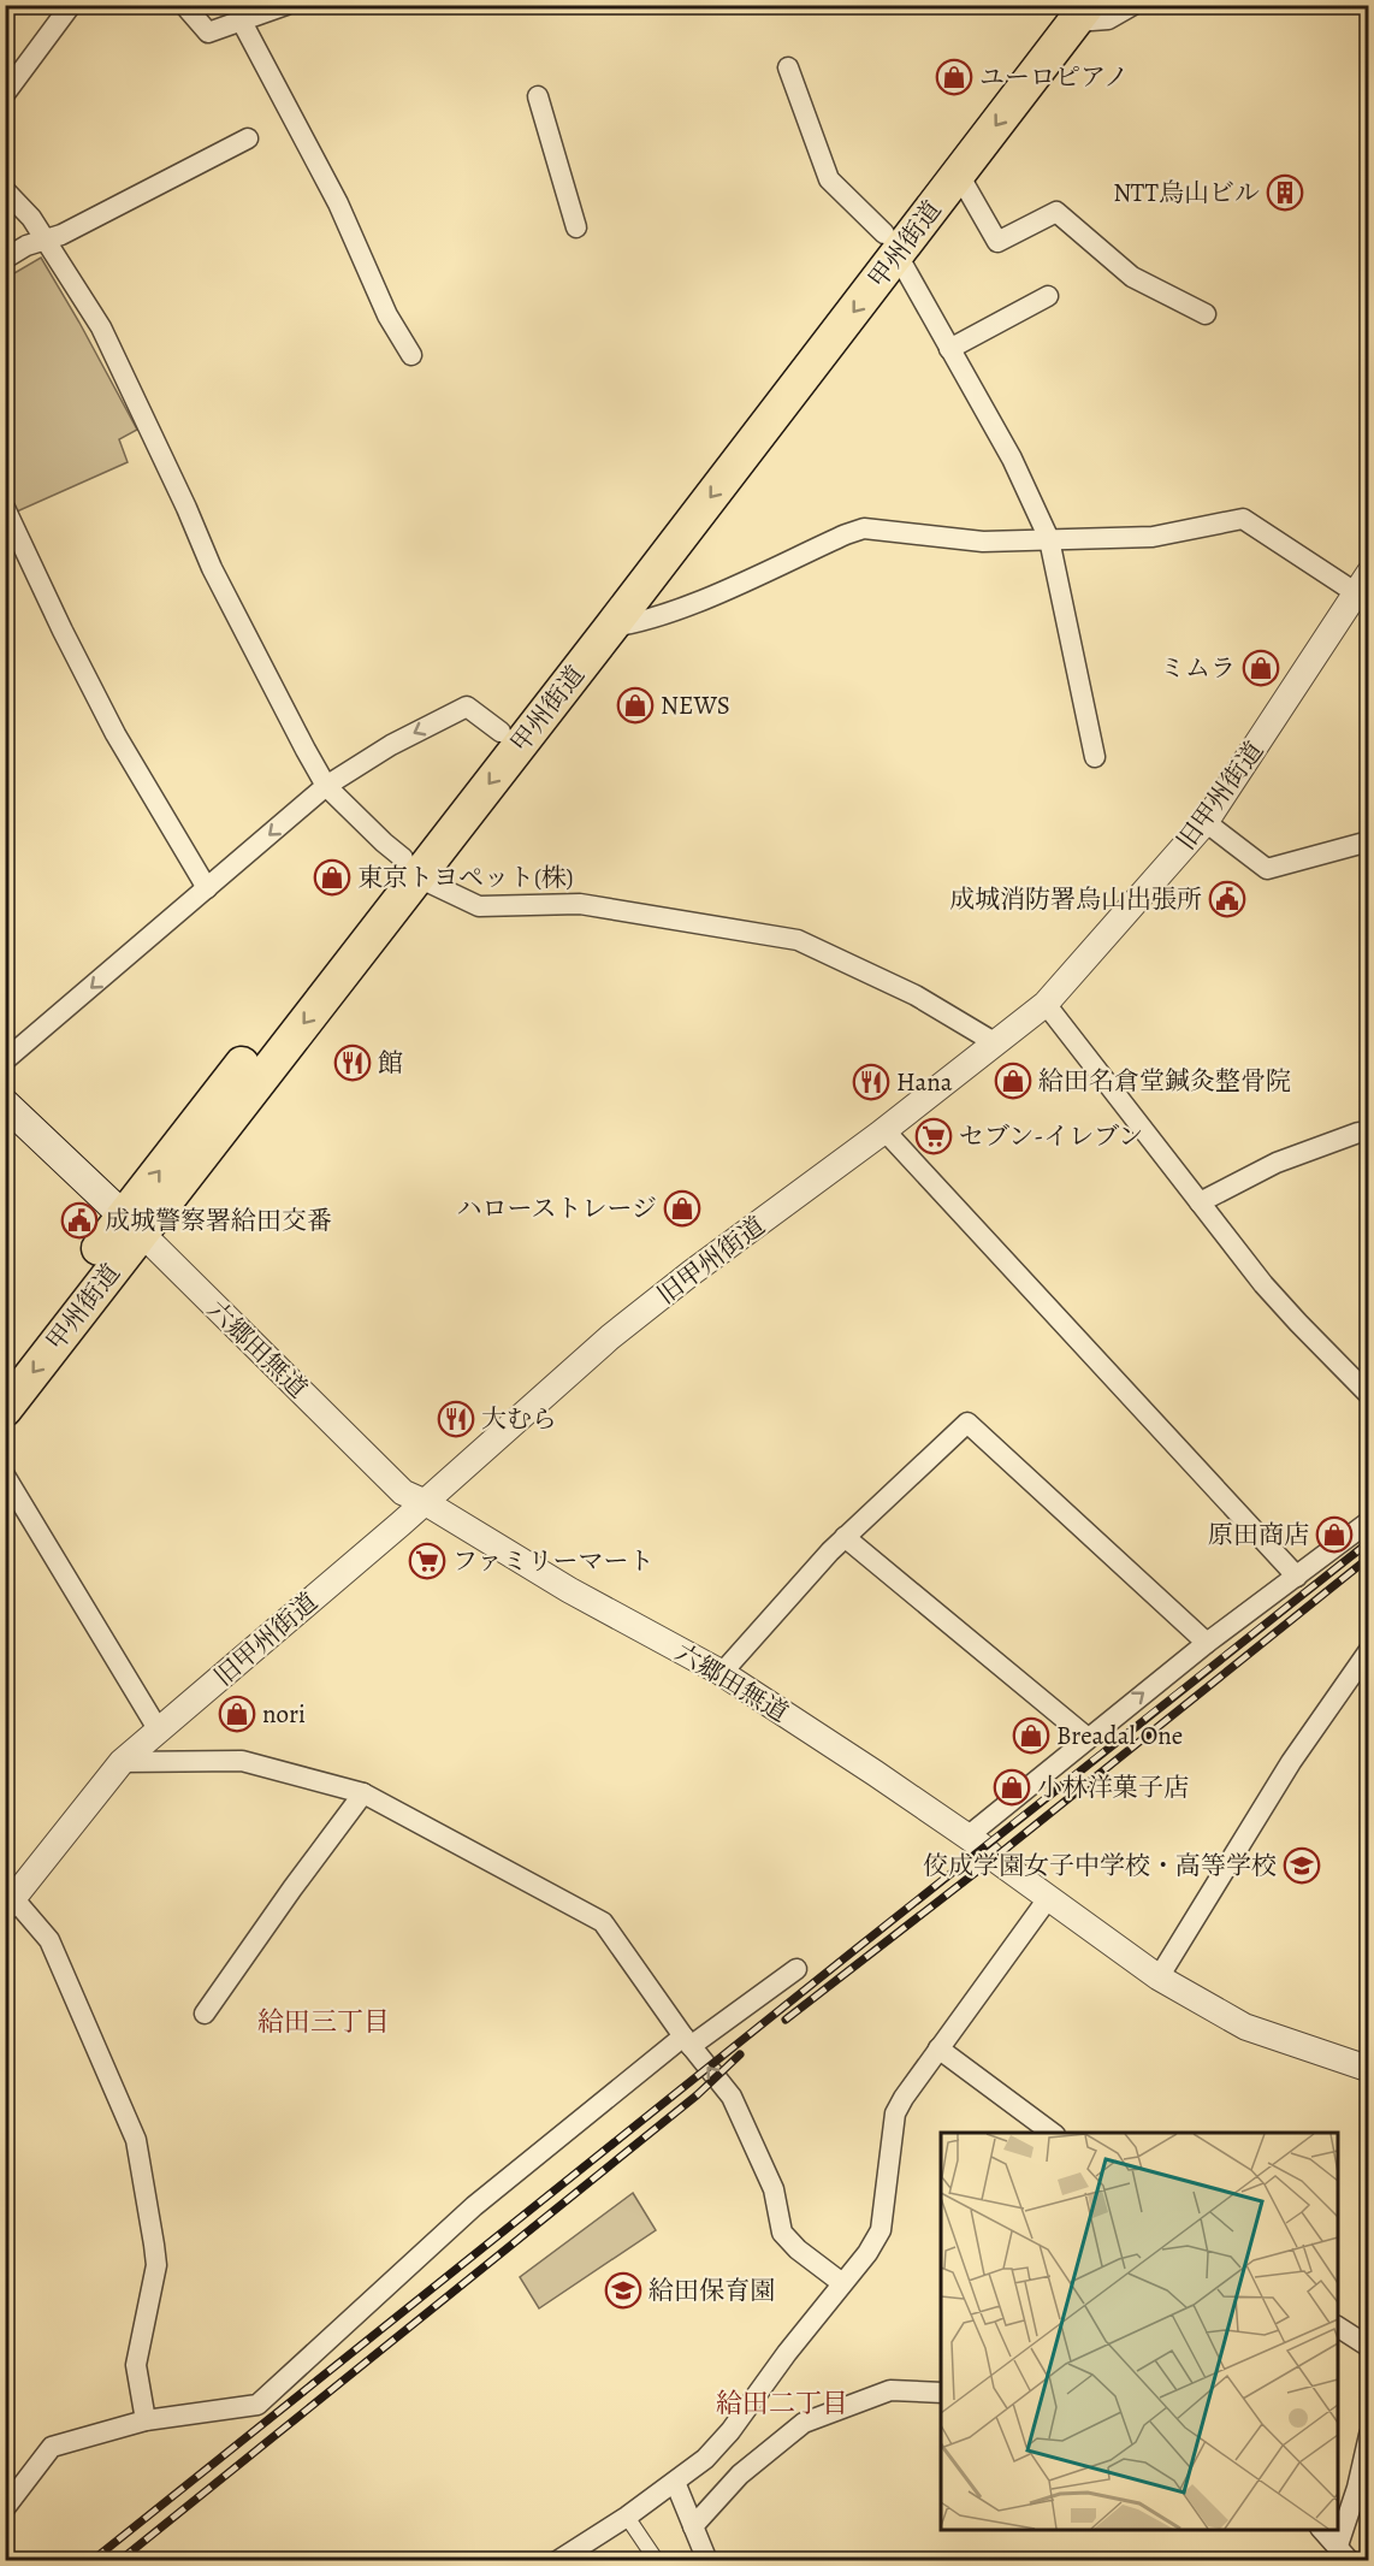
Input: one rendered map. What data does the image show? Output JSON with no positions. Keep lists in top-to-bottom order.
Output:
{
  "streets": {
    "highway": ["甲州街道"],
    "street": ["旧甲州街道", "六郷田無道"]
  },
  "crossings": [
    ["甲州街道", "六郷田無道"],
    ["旧甲州街道", "六郷田無道"]
  ],
  "districts": ["給田三丁目", "給田二丁目"],
  "places": {
    "shop": [
      "ユーロピアノ",
      "ミムラ",
      "NEWS",
      "東京トヨペット(株)",
      "給田名倉堂鍼灸整骨院",
      "ハローストレージ",
      "原田商店",
      "nori",
      "Breadal One",
      "小林洋菓子店"
    ],
    "building": ["NTT烏山ビル"],
    "public building": ["成城消防署烏山出張所", "成城警察署給田交番"],
    "restaurant": ["館", "Hana", "大むら"],
    "supermarket": ["セブン-イレブン", "ファミリーマート"],
    "school or university": ["佼成学園女子中学校・高等学校", "給田保育園"]
  }
}
